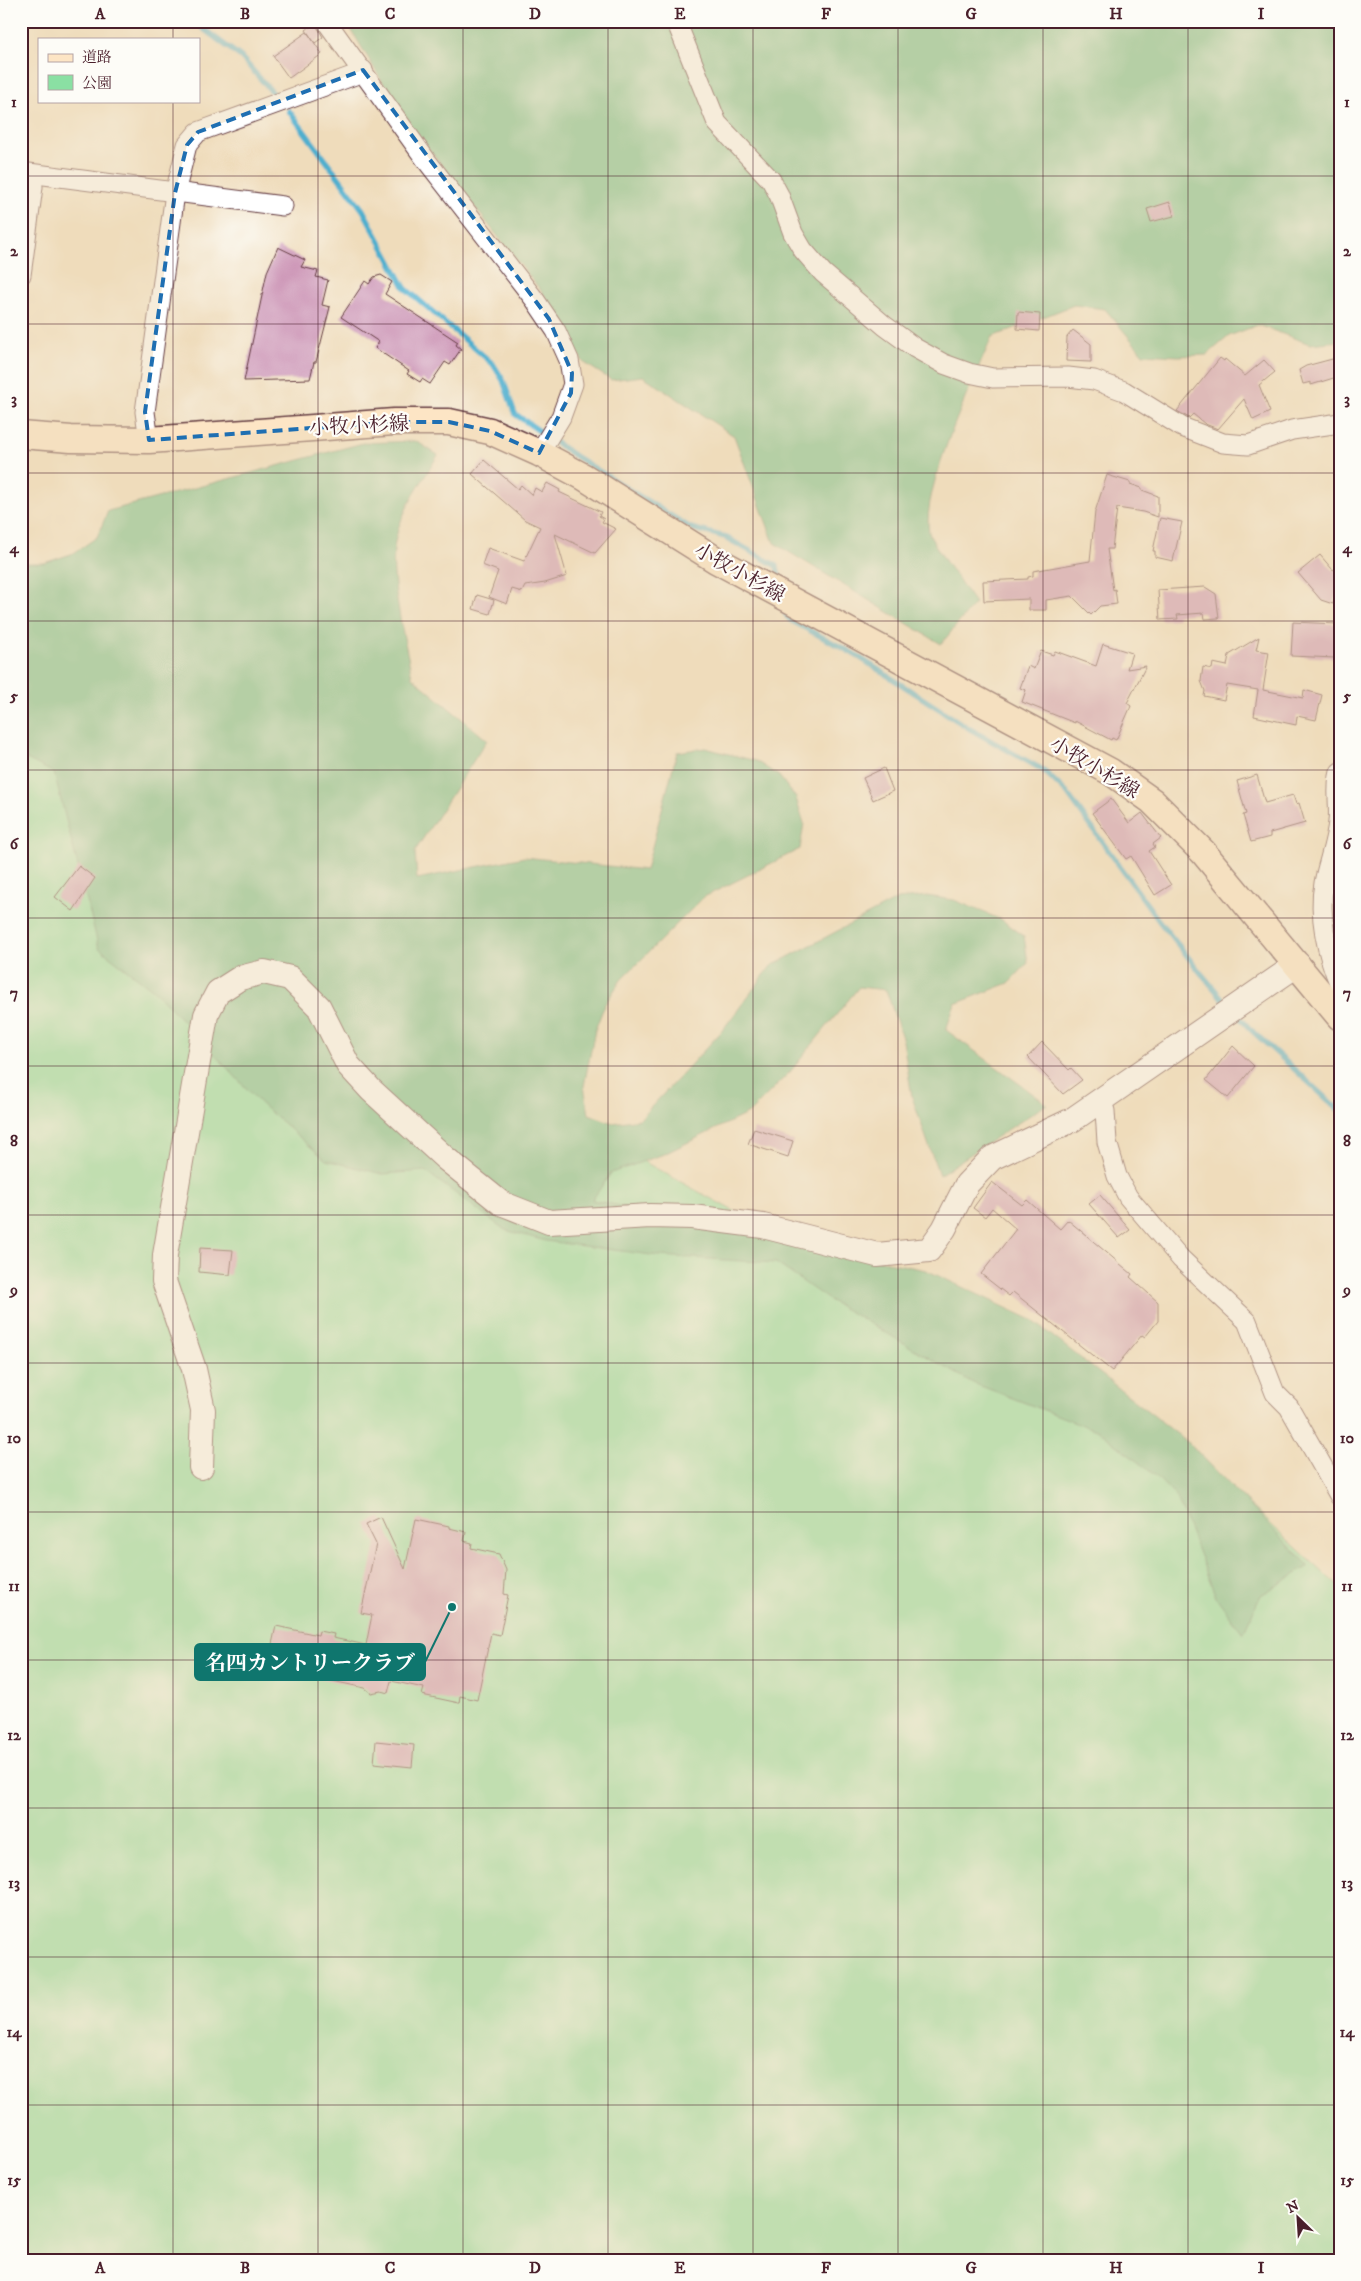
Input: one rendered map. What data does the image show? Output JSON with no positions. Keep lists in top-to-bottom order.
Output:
{
  "streets": {
    "main road": ["小牧小杉線"]
  },
  "places": ["名四カントリークラブ"],
  "legend": ["道路", "公園"],
  "north": "top left",
  "grid": {
    "columns": [
      "A",
      "B",
      "C",
      "D",
      "E",
      "F",
      "G",
      "H",
      "I"
    ],
    "rows": [
      "1",
      "2",
      "3",
      "4",
      "5",
      "6",
      "7",
      "8",
      "9",
      "10",
      "11",
      "12",
      "13",
      "14",
      "15"
    ]
  }
}
